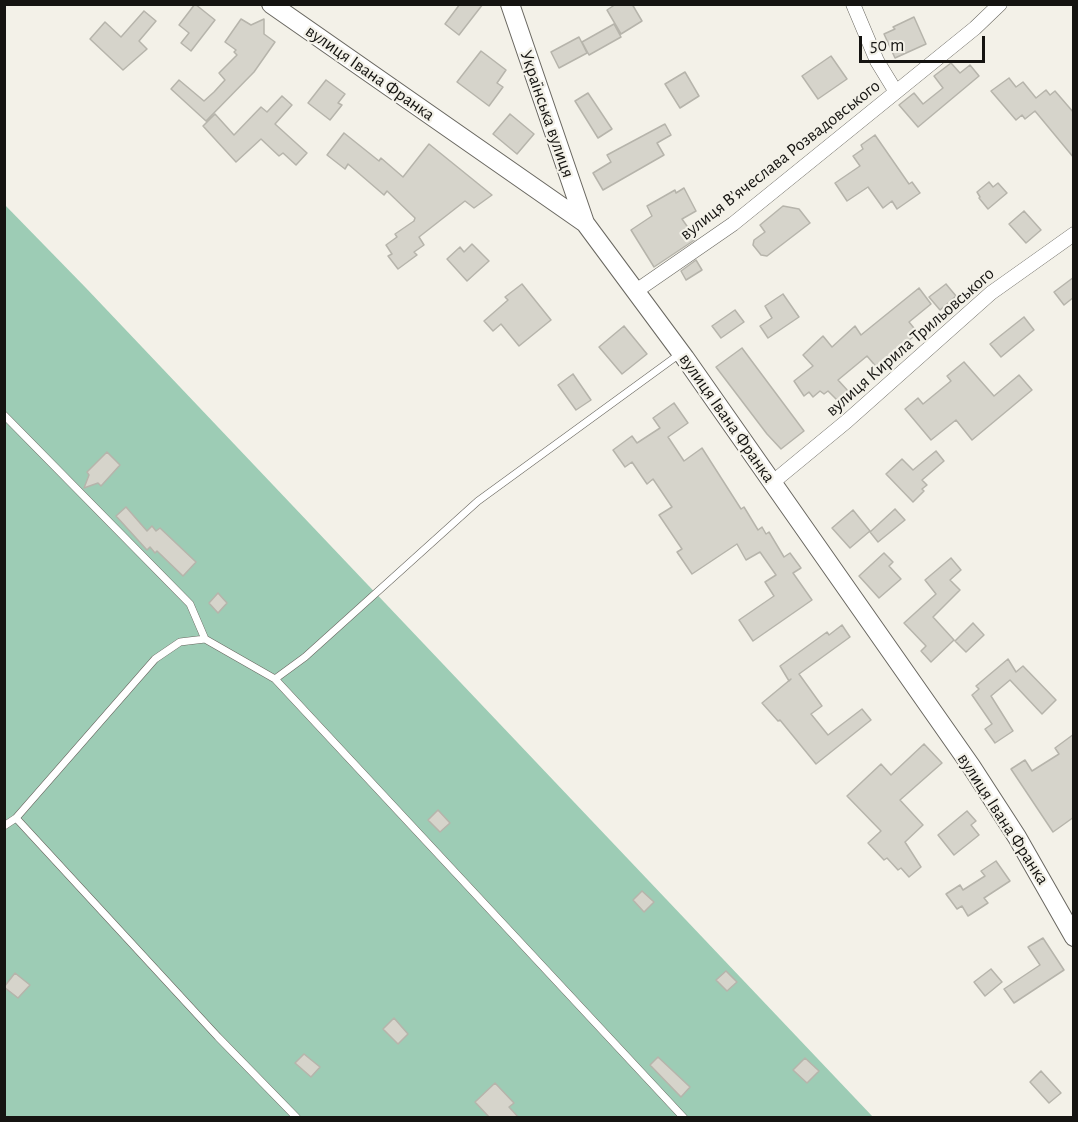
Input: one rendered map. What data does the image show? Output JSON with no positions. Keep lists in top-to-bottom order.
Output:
{
  "streets": {
    "street": [
      "вулиця Івана Франка",
      "Українська вулиця",
      "вулиця Вʼячеслава Розвадовського",
      "вулиця Кирила Трильовського"
    ]
  },
  "crossings": [
    ["вулиця Івана Франка", "Українська вулиця"],
    ["вулиця Івана Франка", "вулиця Вʼячеслава Розвадовського"],
    ["вулиця Івана Франка", "вулиця Кирила Трильовського"]
  ],
  "scale_bar": "50 m"
}
